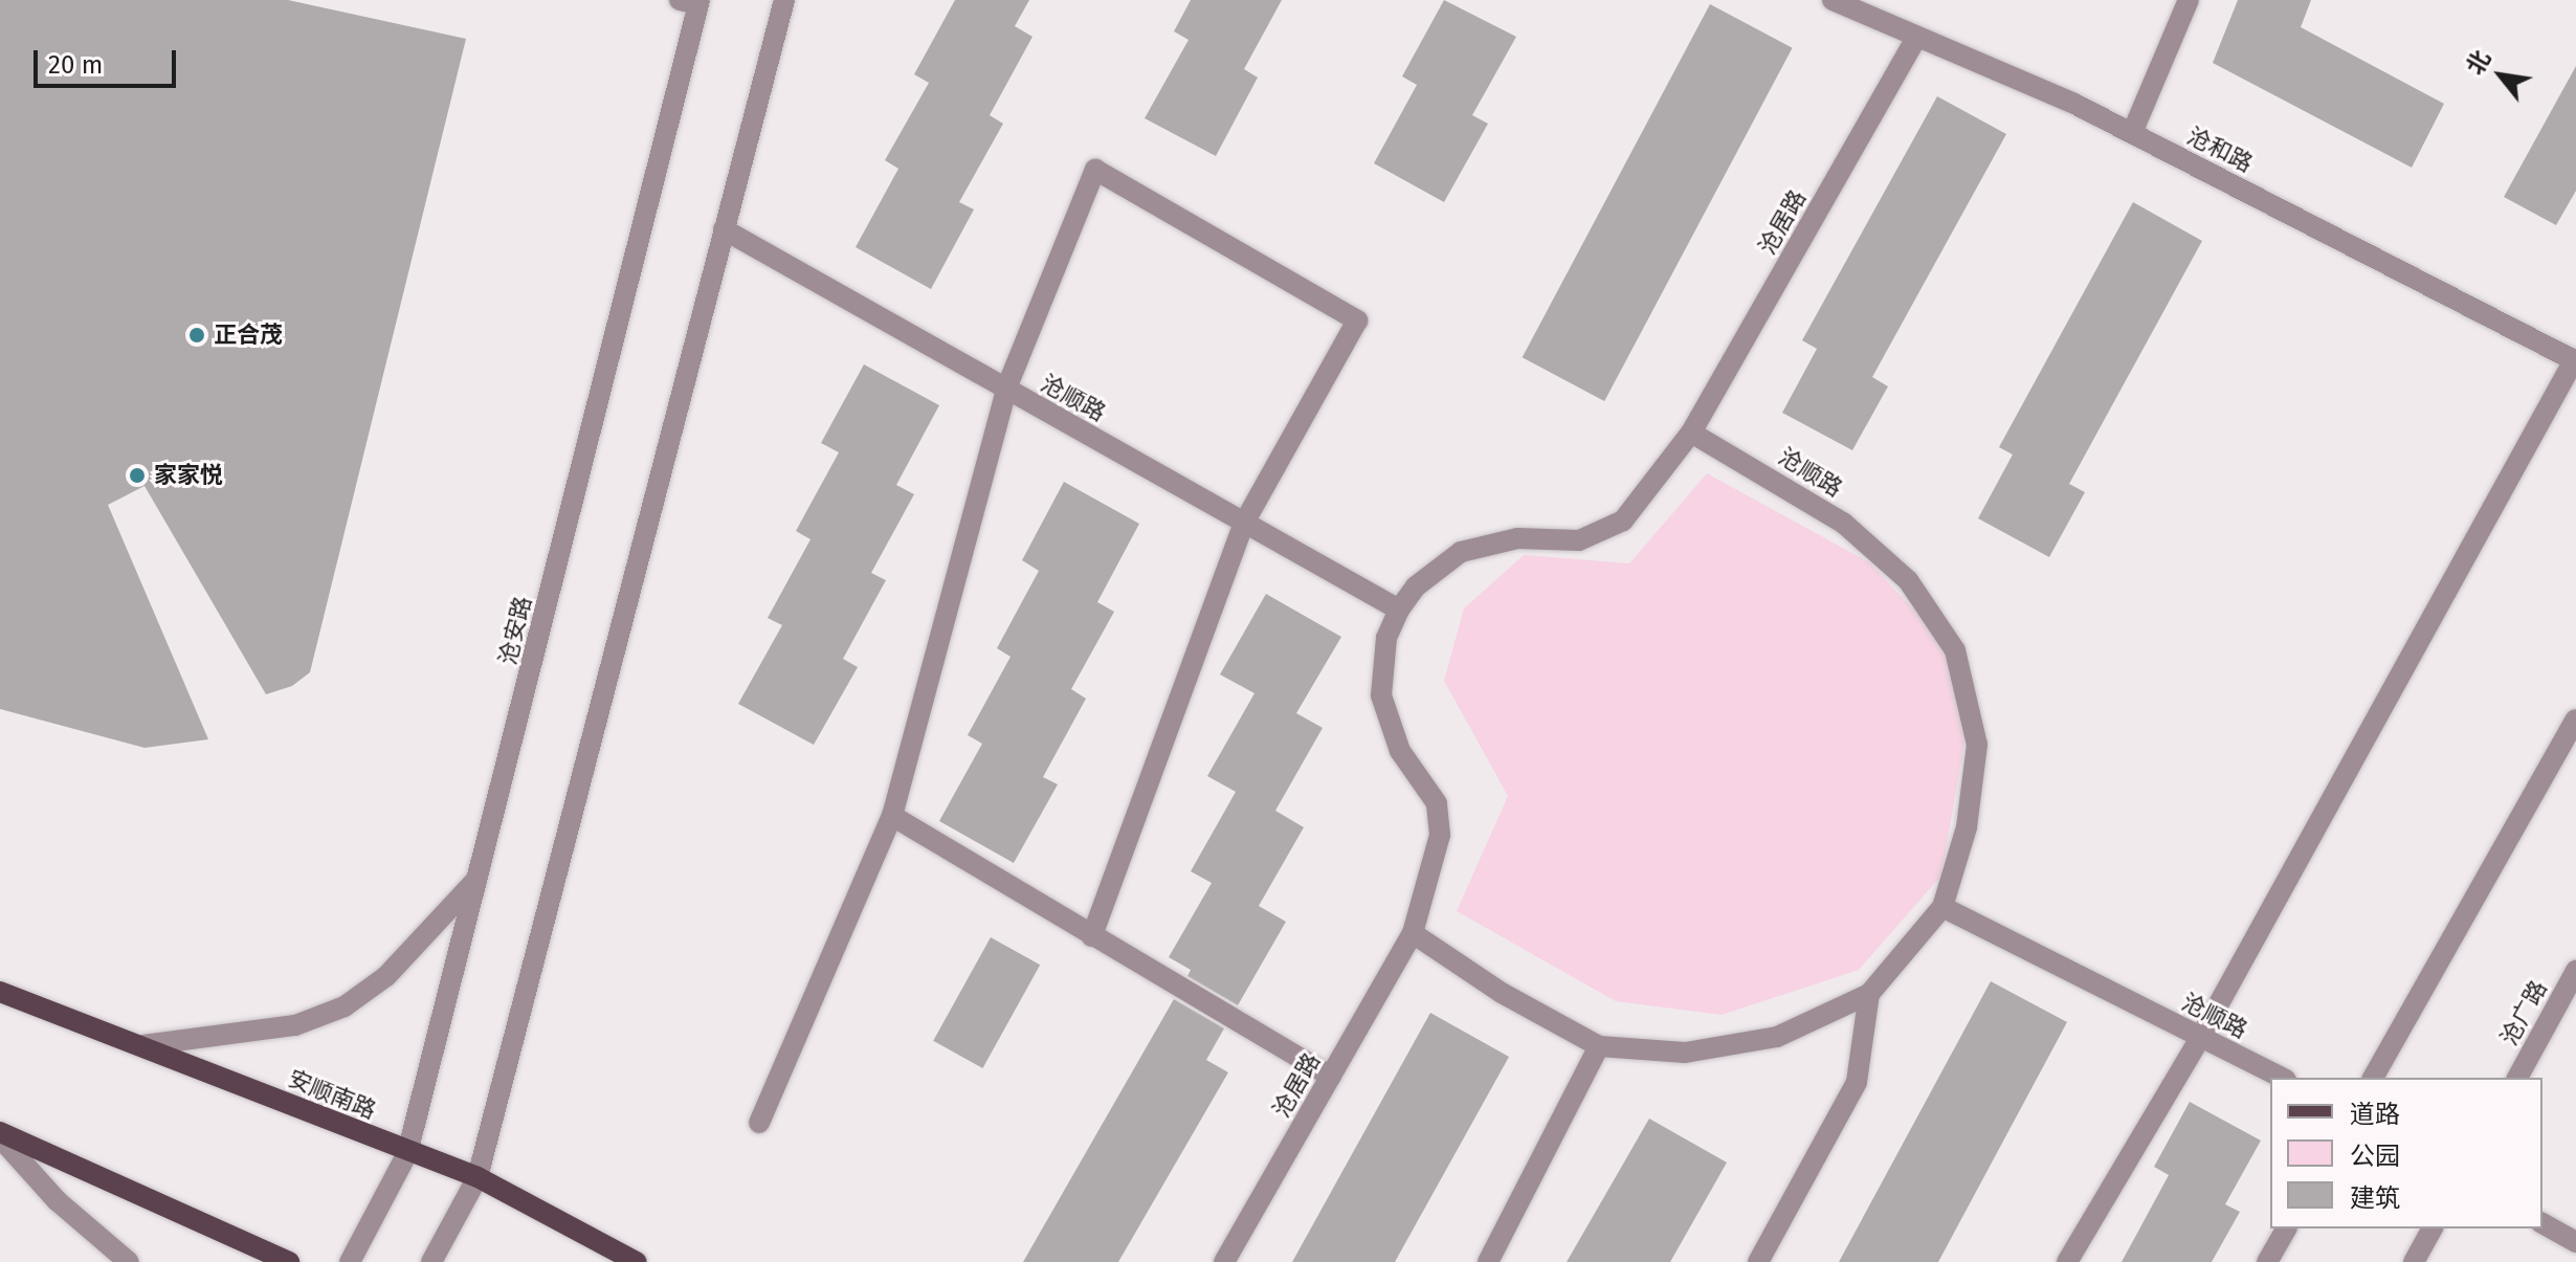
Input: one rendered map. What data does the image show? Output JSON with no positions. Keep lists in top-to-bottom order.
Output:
{
  "streets": {
    "main road": ["安顺南路"],
    "street": [
      "沧和路",
      "沧居路",
      "沧顺路",
      "沧安路",
      "沧广路"
    ]
  },
  "crossings": [
    ["沧和路", "沧居路"],
    ["沧居路", "沧顺路"],
    ["沧安路", "安顺南路"]
  ],
  "places": ["正合茂", "家家悦"],
  "legend": ["道路", "公园", "建筑"],
  "scale_bar": "20 m",
  "north": "top left"
}
